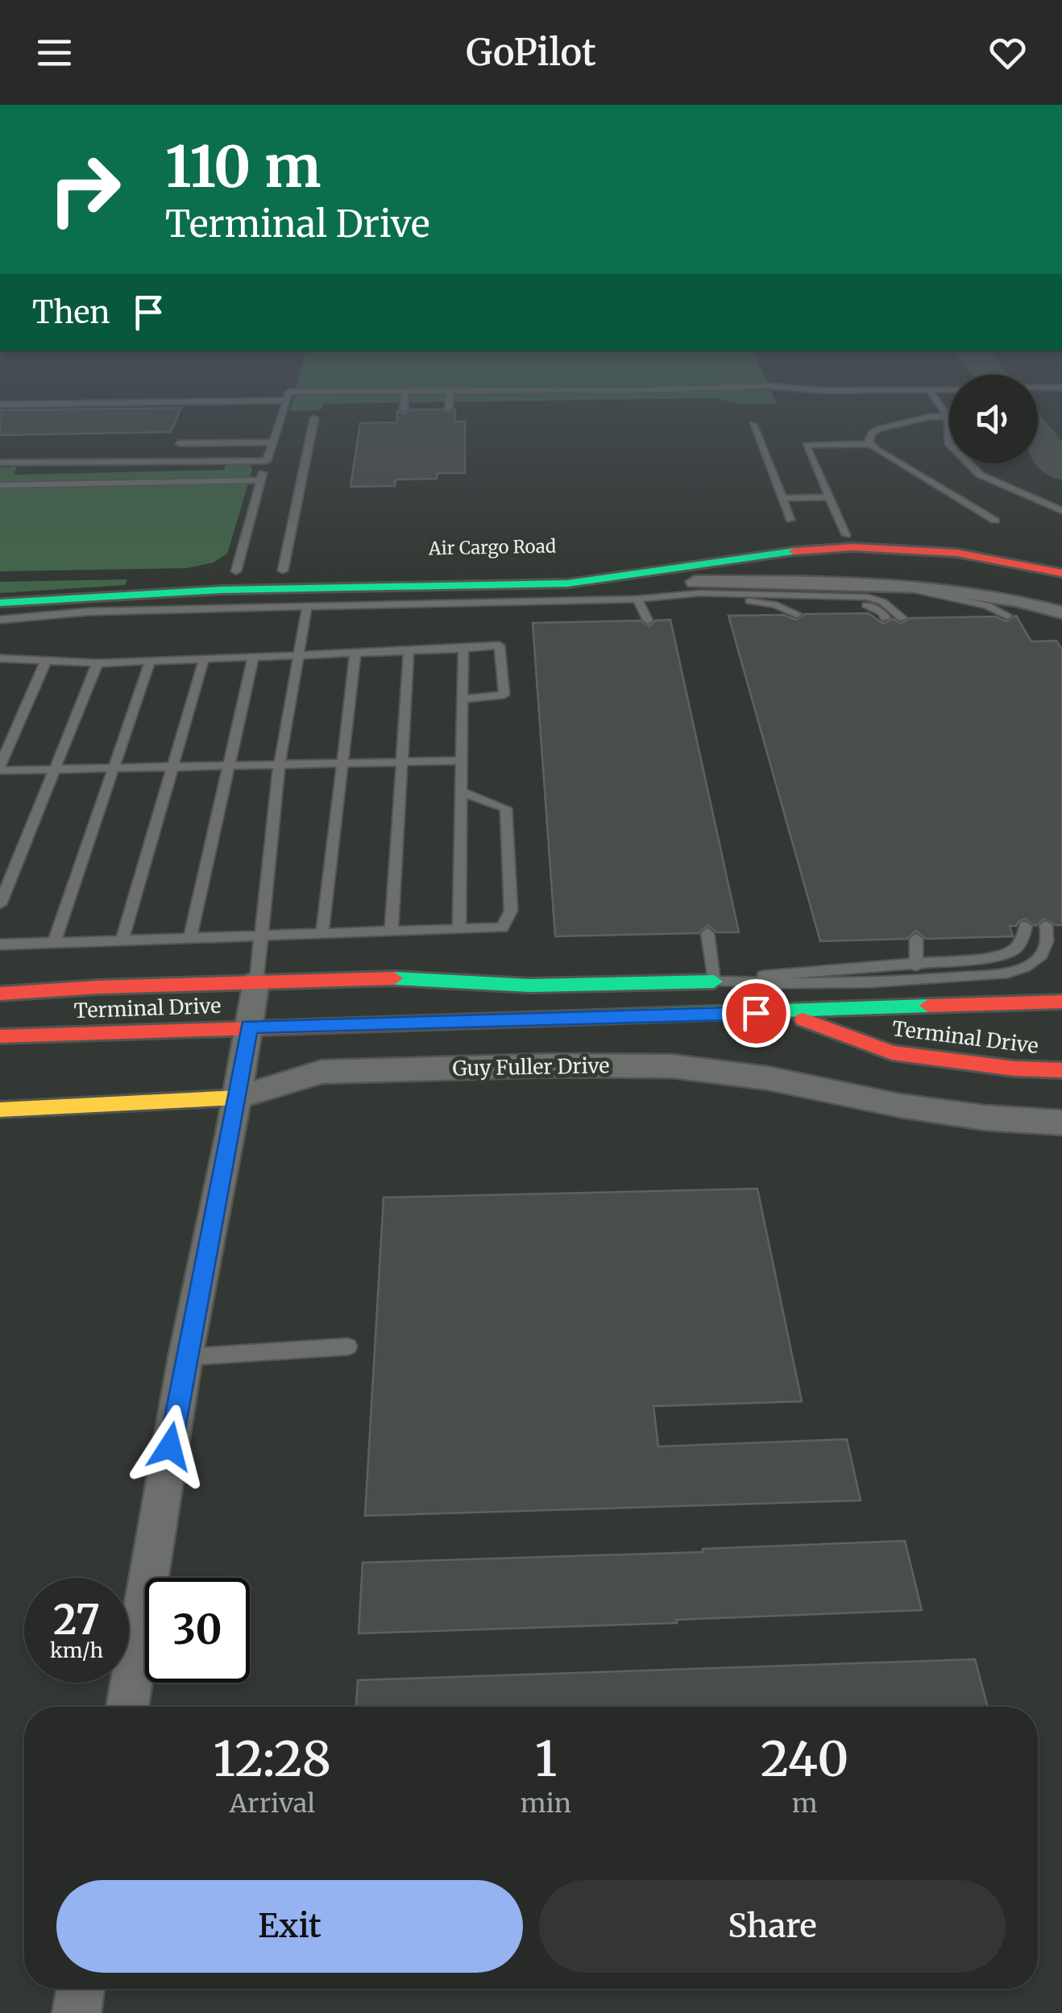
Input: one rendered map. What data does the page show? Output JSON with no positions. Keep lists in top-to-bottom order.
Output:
{
  "streets": {
    "main road": ["Air Cargo Road", "Terminal Drive", "Guy Fuller Drive"]
  },
  "page": {
    "header": "GoPilot",
    "turn": ["110 m", "Terminal Drive"],
    "then": "Then",
    "speed": "27 km/h",
    "limit": "30",
    "eta": [
      "12:28",
      "Arrival",
      "1",
      "min",
      "240",
      "m"
    ],
    "buttons": ["Exit", "Share"]
  }
}
